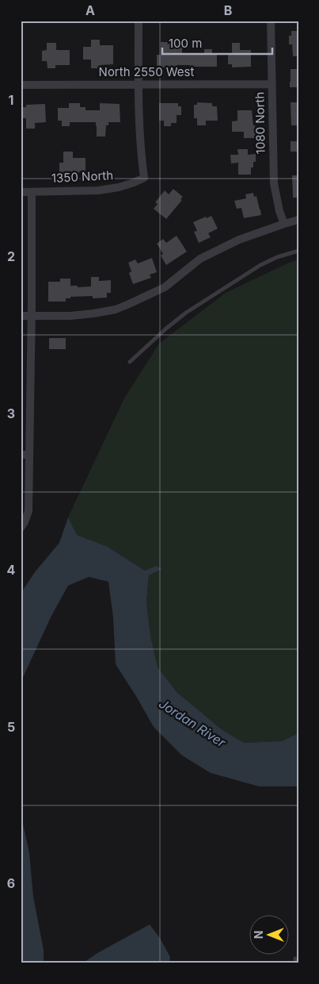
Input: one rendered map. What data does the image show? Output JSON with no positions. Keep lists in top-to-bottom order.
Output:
{
  "streets": {
    "street": ["North 2550 West", "1080 North", "1350 North"]
  },
  "crossings": [
    ["North 2550 West", "1080 North"],
    ["North 2550 West", "1350 North"]
  ],
  "water": ["Jordan River"],
  "scale_bar": "100 m",
  "north": "left",
  "grid": {
    "columns": ["A", "B"],
    "rows": [
      "1",
      "2",
      "3",
      "4",
      "5",
      "6"
    ]
  }
}
